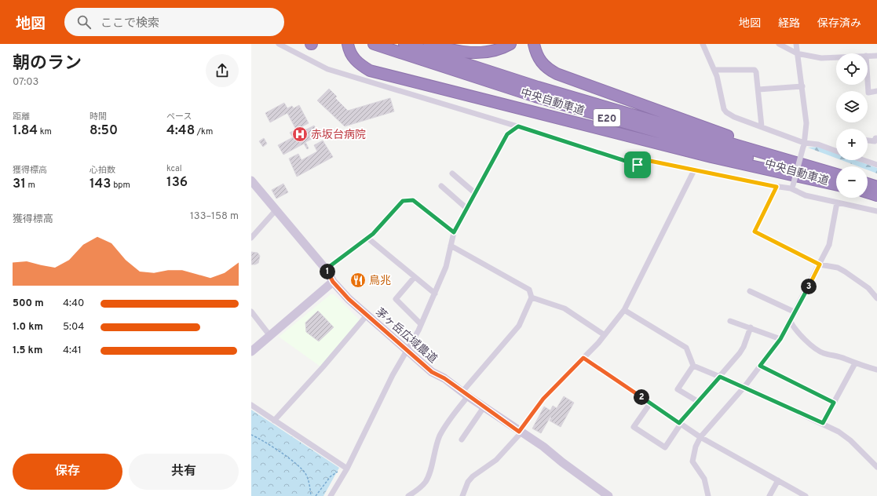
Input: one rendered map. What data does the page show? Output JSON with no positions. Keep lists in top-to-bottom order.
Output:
{
  "streets": {
    "highway": ["中央自動車道", "E20"],
    "street": ["茅ヶ岳広域農道"]
  },
  "places": {
    "hospital": ["赤坂台病院"],
    "restaurant": ["鳥兆"]
  },
  "page": {
    "header": "地図",
    "search": "ここで検索",
    "nav": ["地図", "経路", "保存済み"],
    "heading": ["朝のラン", "07:03"],
    "map_buttons": ["+", "−"],
    "stats": [
      ["距離", "1.84 km"],
      ["時間", "8:50"],
      ["ペース", "4:48 /km"],
      ["獲得標高", "31 m"],
      ["心拍数", "143 bpm"],
      ["kcal", "136"]
    ],
    "chart": ["獲得標高", "133–158 m"],
    "pins": ["1", "3", "2"],
    "list": [
      {
        "name": "500 m",
        "note": "4:40"
      },
      {
        "name": "1.0 km",
        "note": "5:04"
      },
      {
        "name": "1.5 km",
        "note": "4:41"
      }
    ],
    "buttons": ["保存", "共有"]
  }
}
